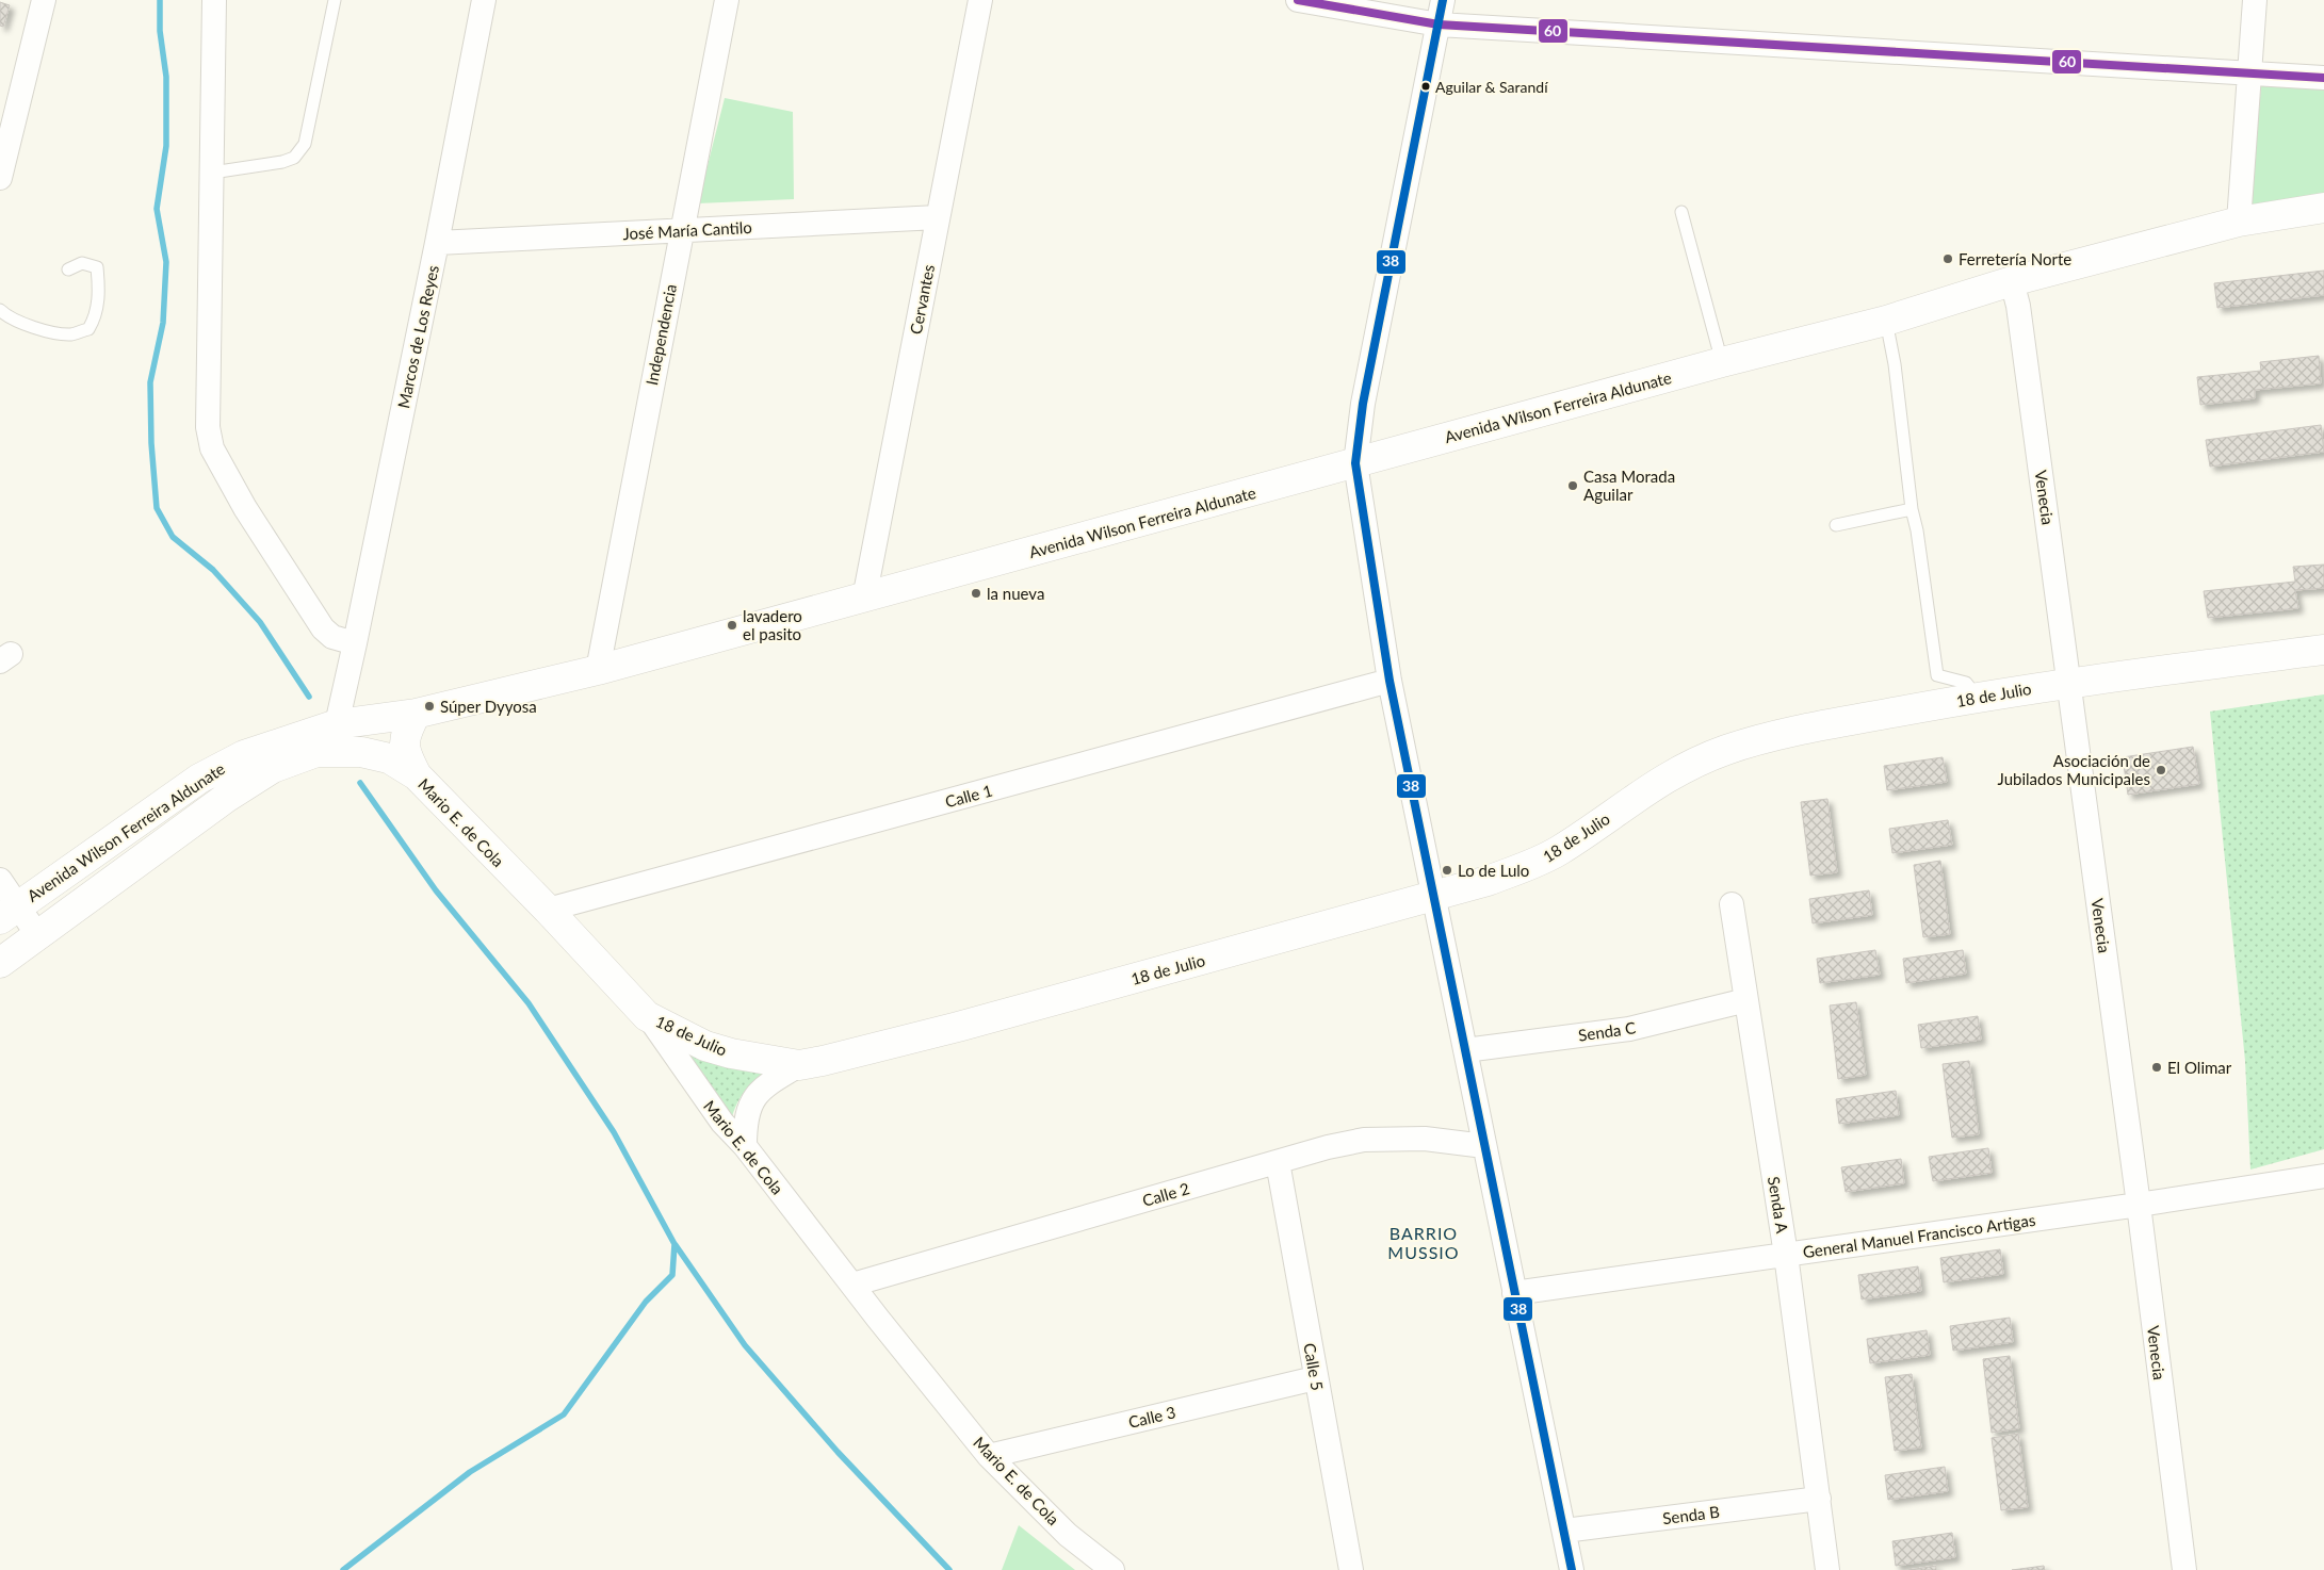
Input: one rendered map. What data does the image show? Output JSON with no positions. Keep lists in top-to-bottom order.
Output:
{
  "streets": {
    "street": [
      "José María Cantilo",
      "Cervantes",
      "Independencia",
      "Marcos de Los Reyes",
      "Avenida Wilson Ferreira Aldunate",
      "Venecia",
      "18 de Julio",
      "Calle 1",
      "Mario E. de Cola",
      "Senda C",
      "Calle 2",
      "Senda A",
      "General Manuel Francisco Artigas",
      "Calle 5",
      "Calle 3",
      "Senda B"
    ]
  },
  "crossings": [
    ["José María Cantilo", "Cervantes"],
    ["José María Cantilo", "Independencia"],
    ["José María Cantilo", "Marcos de Los Reyes"],
    ["Cervantes", "Avenida Wilson Ferreira Aldunate"],
    ["Independencia", "Avenida Wilson Ferreira Aldunate"],
    ["Marcos de Los Reyes", "Avenida Wilson Ferreira Aldunate"],
    ["Avenida Wilson Ferreira Aldunate", "Venecia"],
    ["Avenida Wilson Ferreira Aldunate", "Mario E. de Cola"],
    ["Venecia", "18 de Julio"],
    ["Venecia", "General Manuel Francisco Artigas"],
    ["18 de Julio", "Mario E. de Cola"],
    ["Calle 1", "Mario E. de Cola"],
    ["Mario E. de Cola", "Calle 2"],
    ["Mario E. de Cola", "Calle 3"],
    ["Senda C", "Senda A"],
    ["Calle 2", "Calle 5"],
    ["Senda A", "General Manuel Francisco Artigas"],
    ["Senda A", "Senda B"],
    ["Calle 5", "Calle 3"]
  ],
  "districts": ["BARRIO MUSSIO"],
  "places": [
    "Aguilar & Sarandí",
    "Ferretería Norte",
    "Casa Morada Aguilar",
    "la nueva",
    "lavadero el pasito",
    "Súper Dyyosa",
    "Asociación de Jubilados Municipales",
    "Lo de Lulo",
    "El Olimar"
  ],
  "lines": ["transit line 60", "transit line 38"]
}
